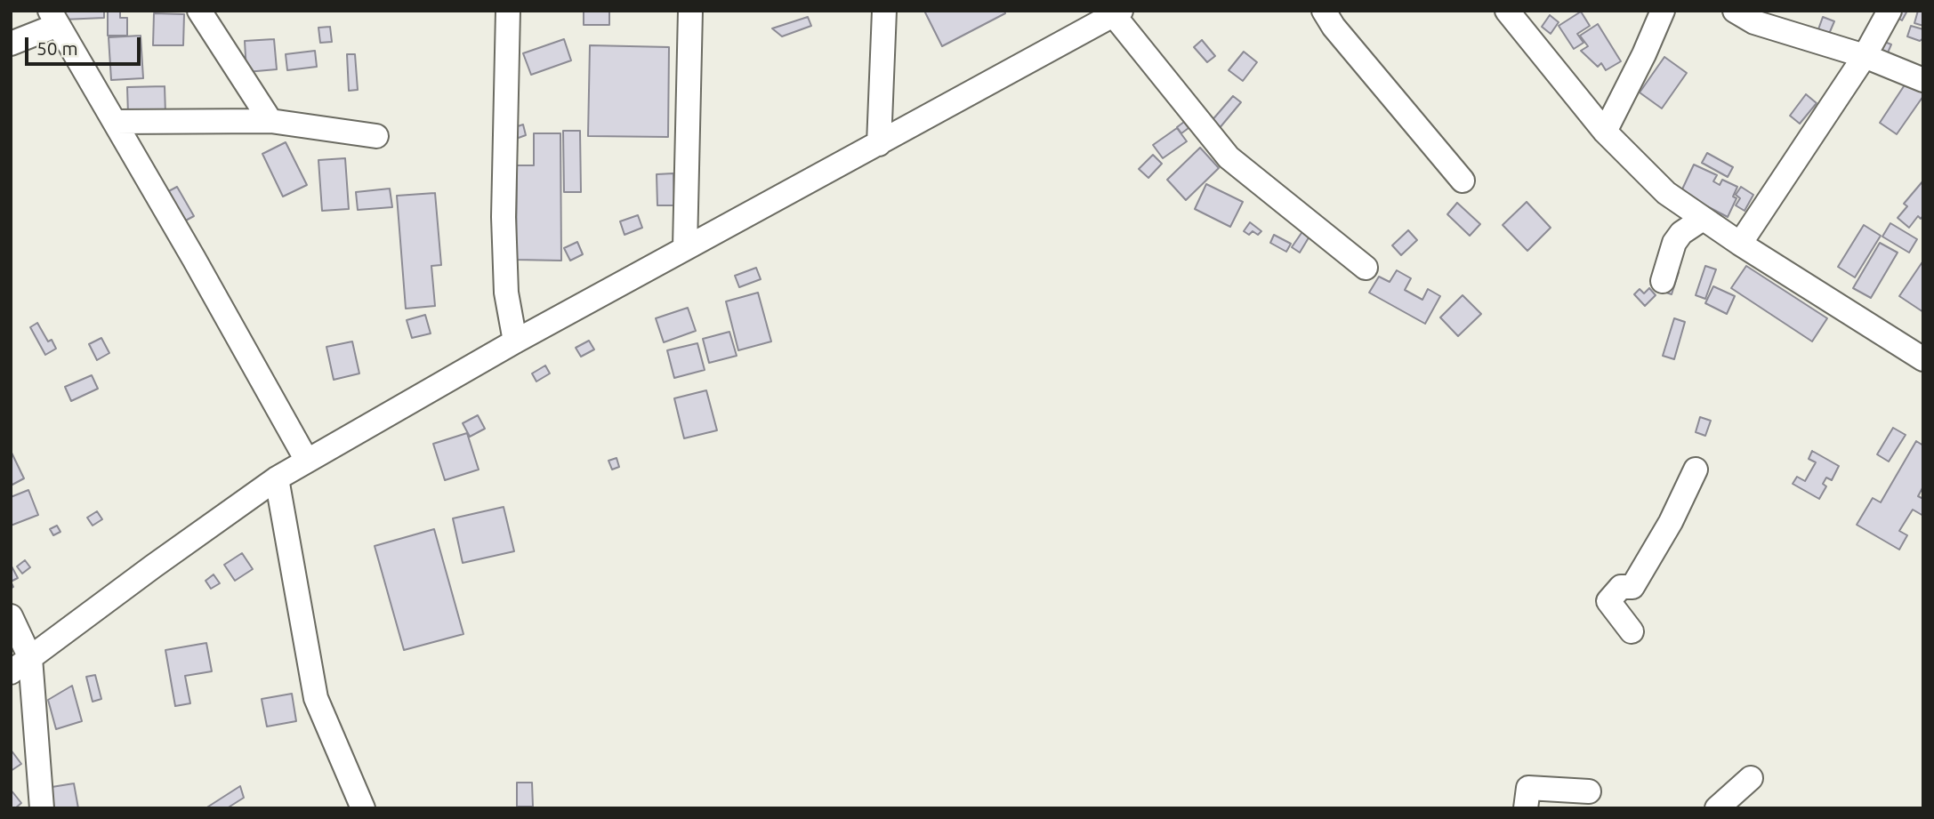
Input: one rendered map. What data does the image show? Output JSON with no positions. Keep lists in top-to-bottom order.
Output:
{
  "scale_bar": "50 m"
}
